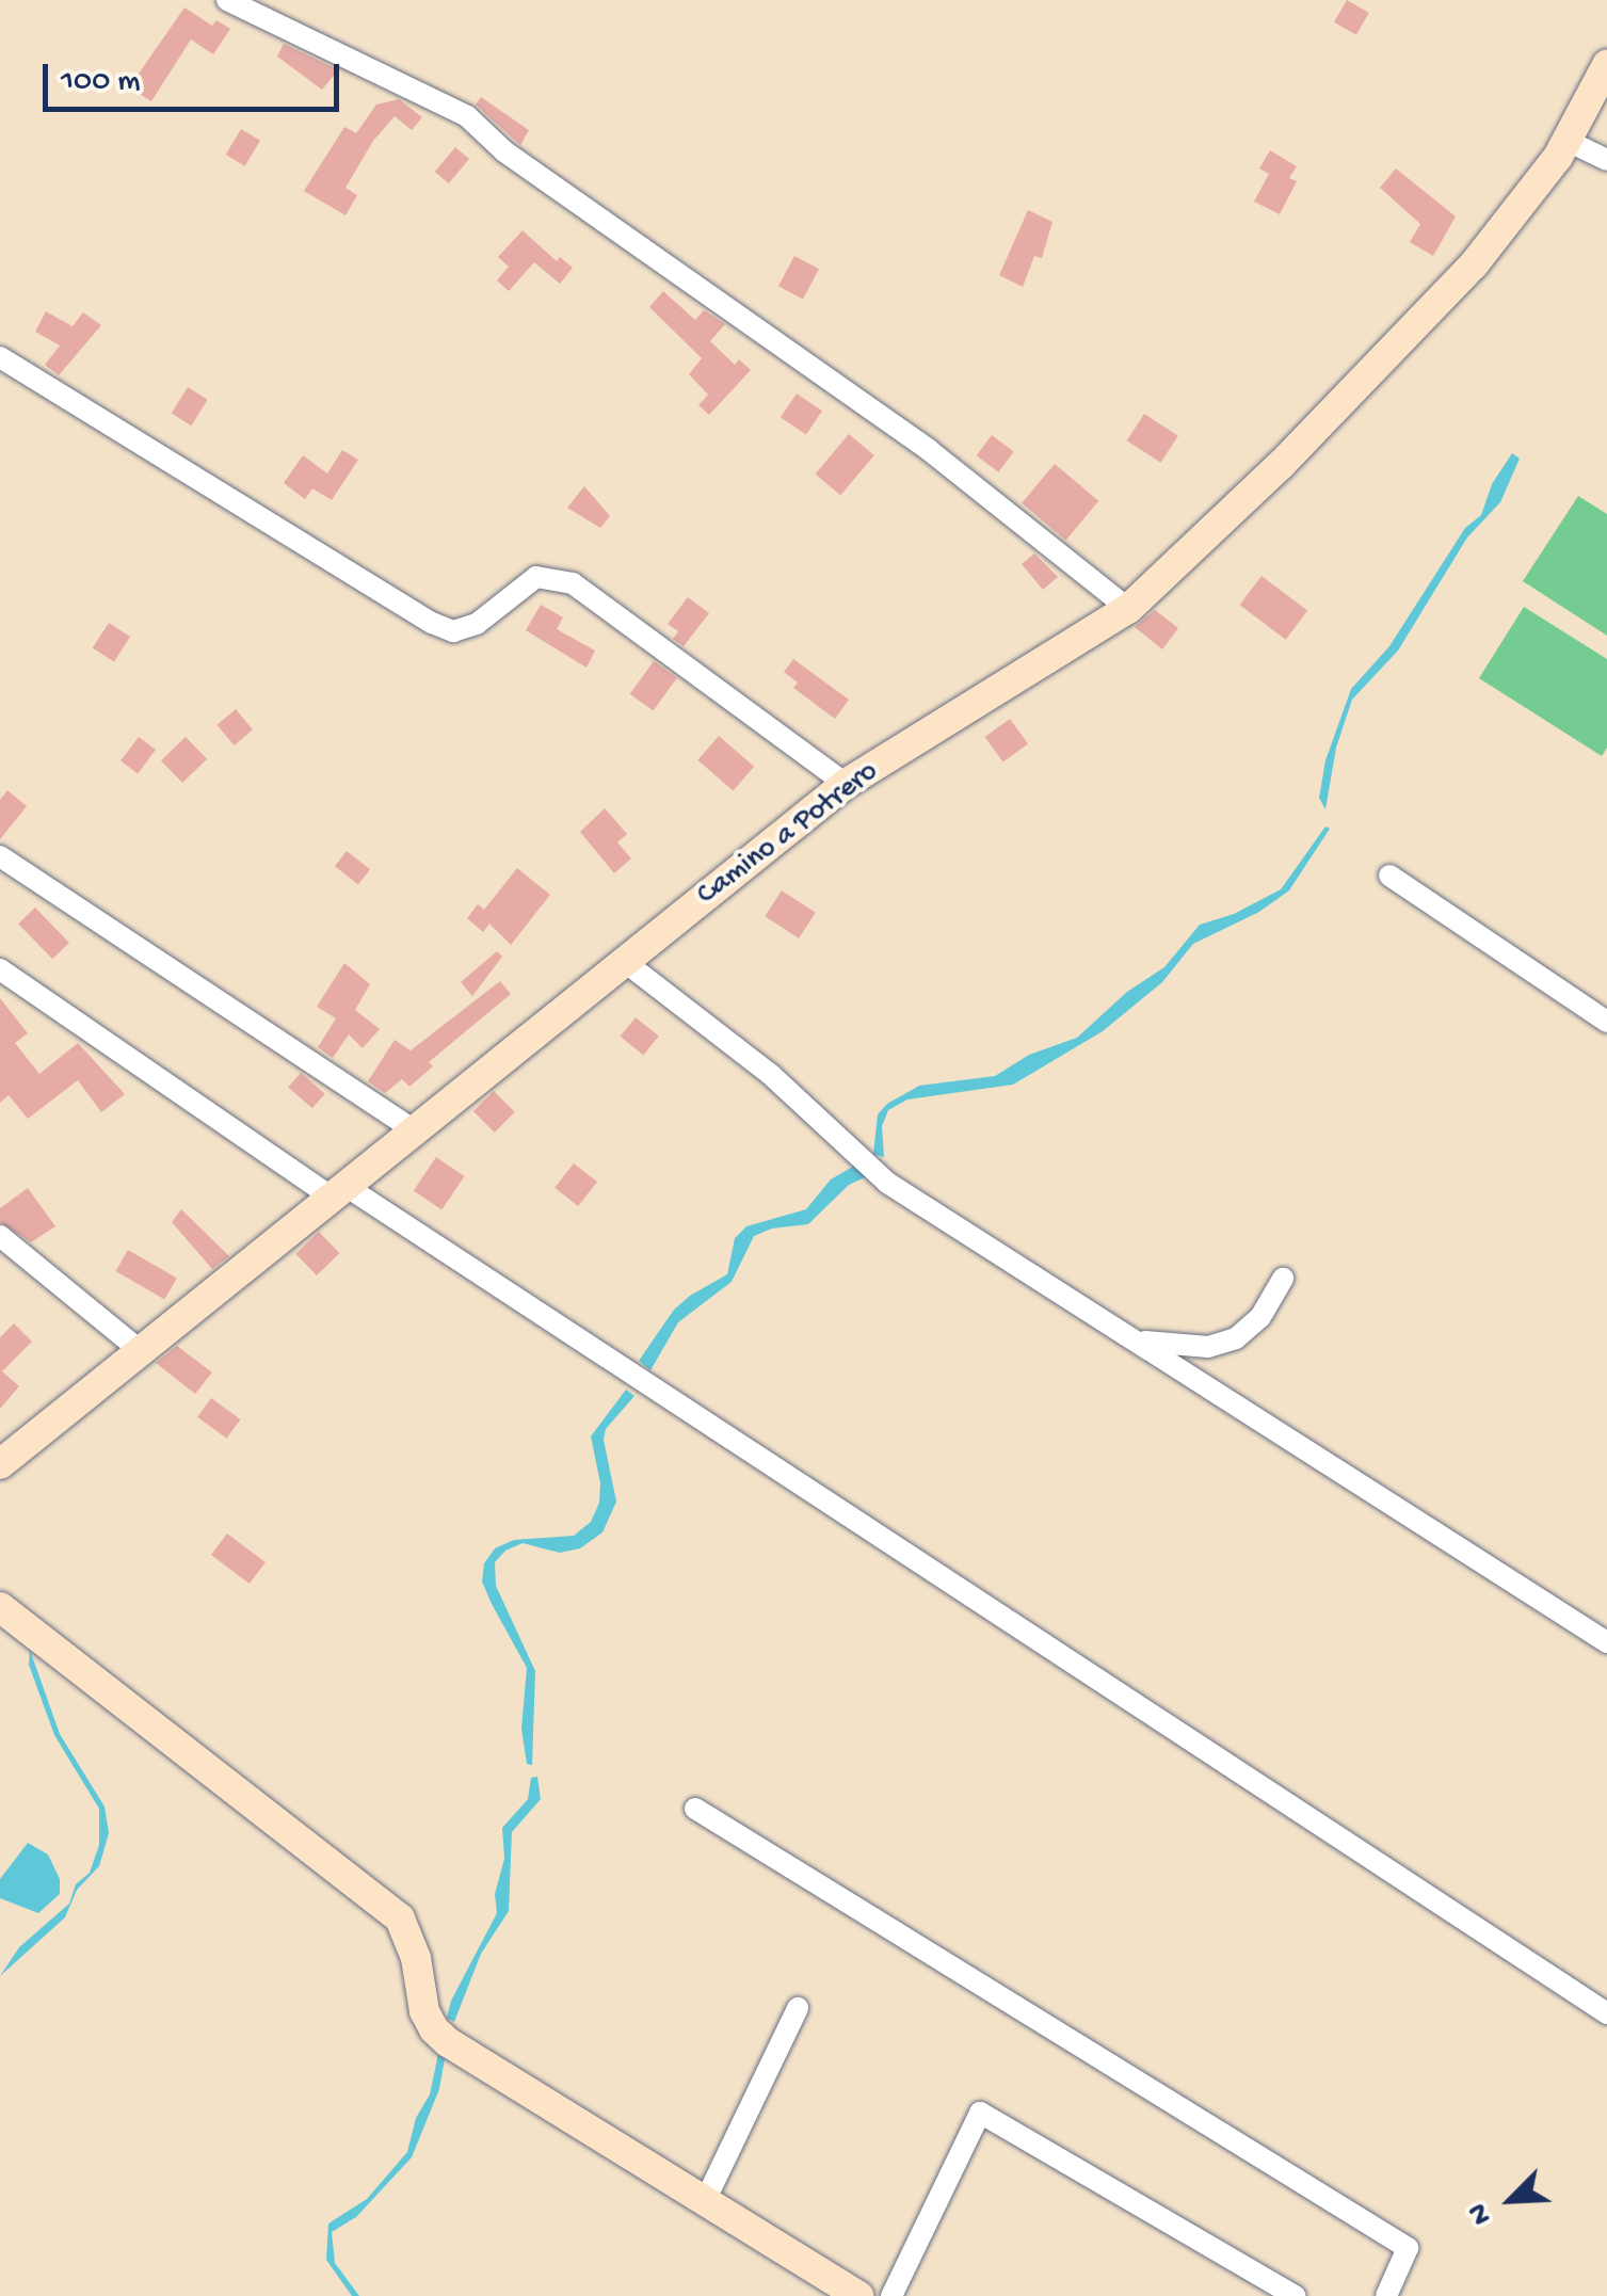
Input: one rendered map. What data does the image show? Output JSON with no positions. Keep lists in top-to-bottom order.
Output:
{
  "streets": {
    "street": ["Camino a Potrero"]
  },
  "scale_bar": "100 m",
  "north": "bottom left"
}
